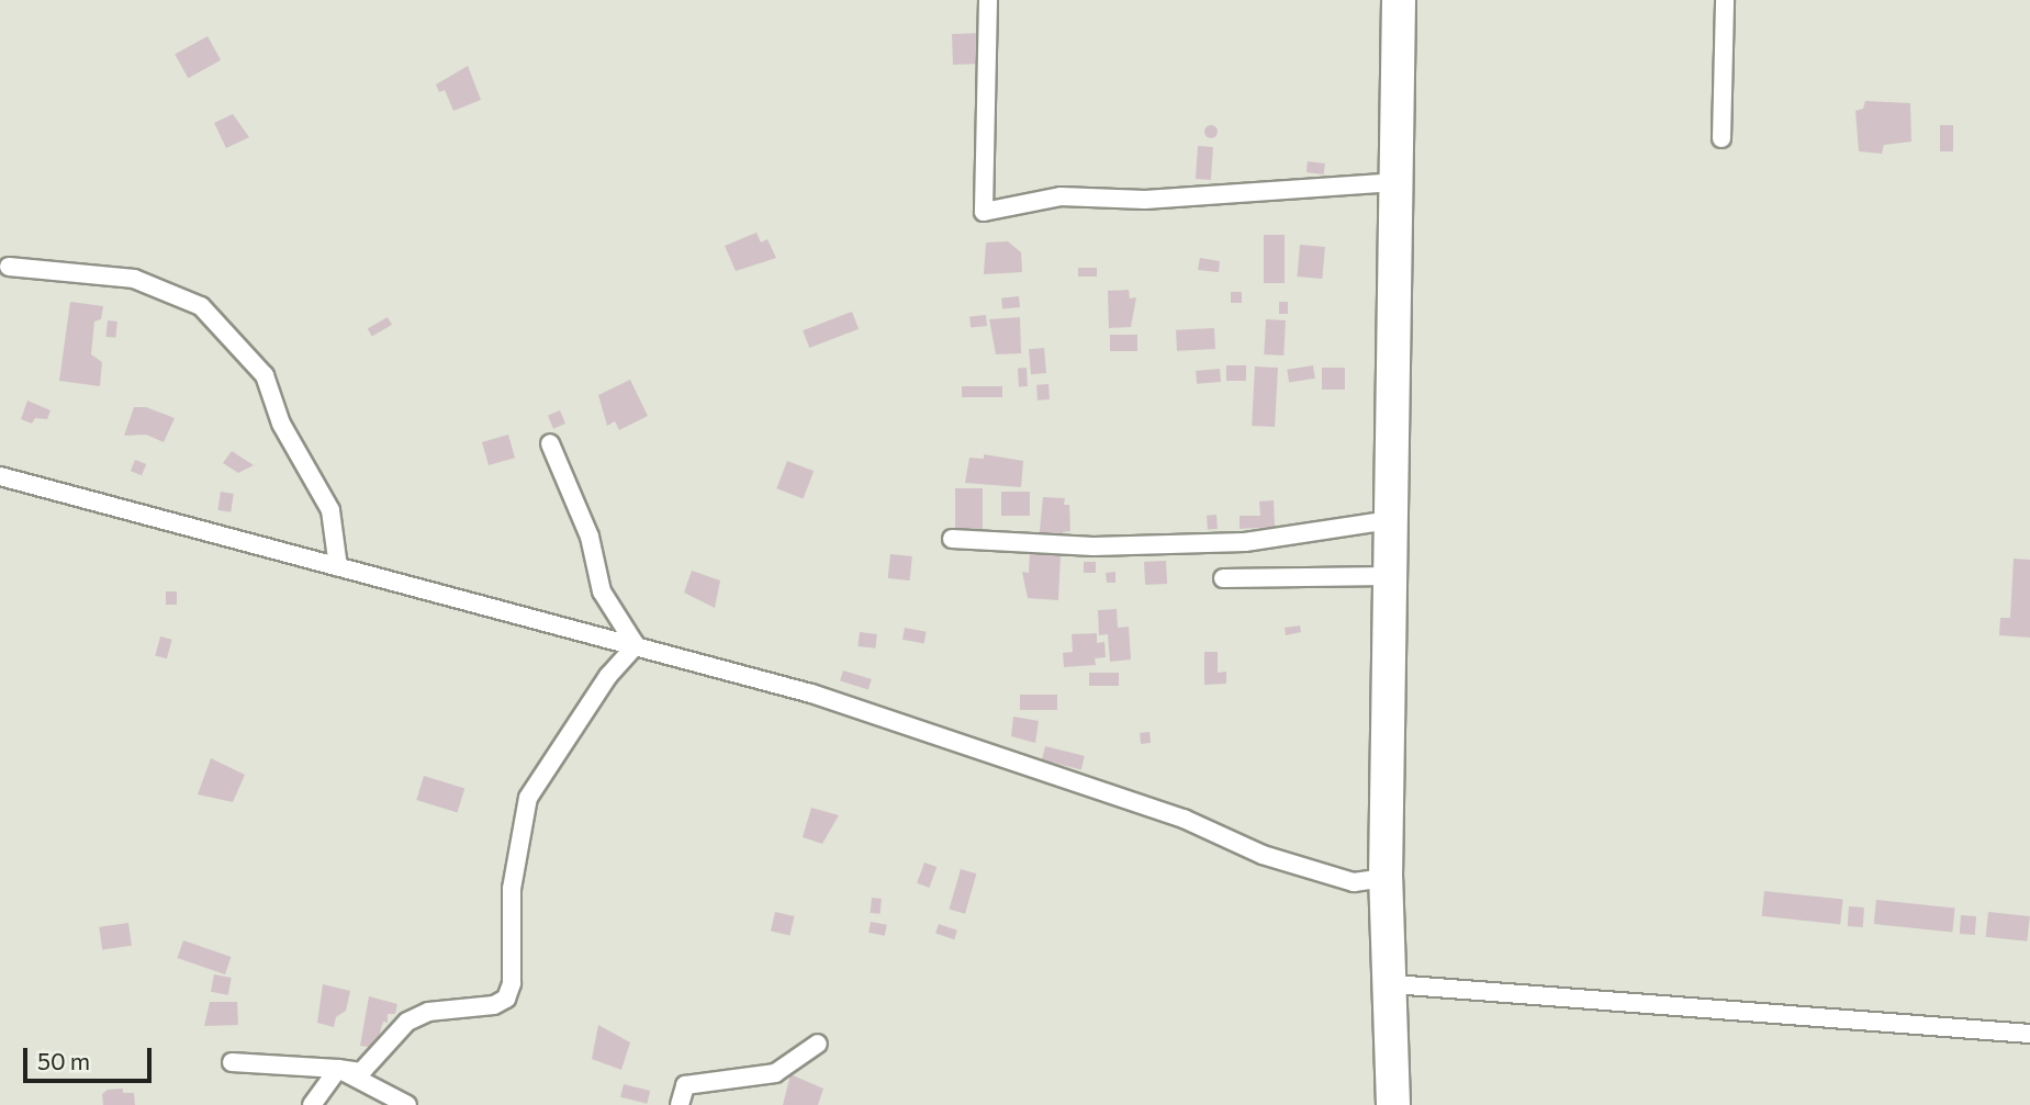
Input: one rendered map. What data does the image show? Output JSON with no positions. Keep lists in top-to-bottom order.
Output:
{
  "scale_bar": "50 m"
}
